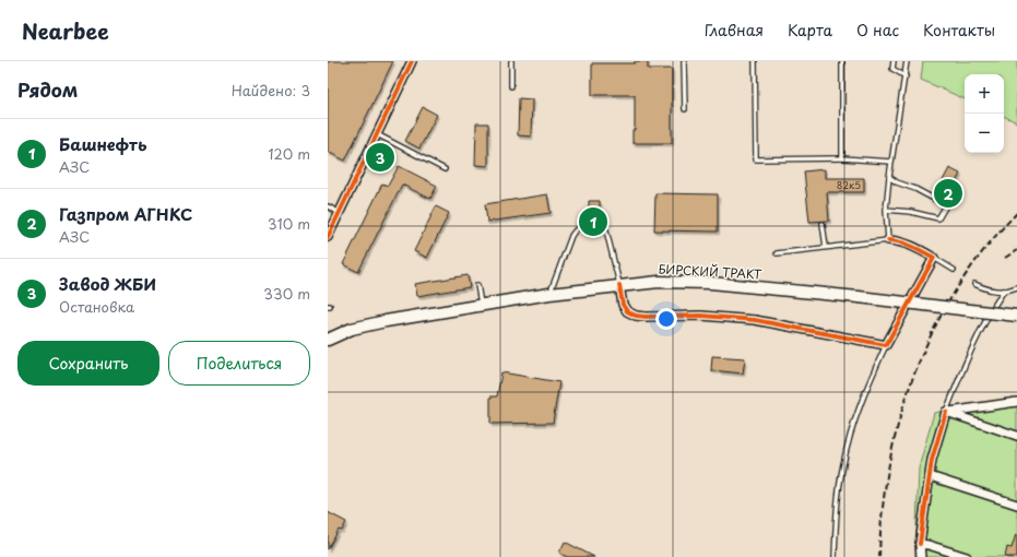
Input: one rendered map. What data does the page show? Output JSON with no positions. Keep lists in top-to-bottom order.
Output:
{
  "streets": {
    "main road": ["БИРСКИЙ ТРАКТ"]
  },
  "house_numbers": ["82к5"],
  "page": {
    "header": "Nearbee",
    "nav": [
      "Главная",
      "Карта",
      "О нас",
      "Контакты"
    ],
    "heading": ["Рядом", "Найдено: 3"],
    "map_buttons": ["+", "−"],
    "list": [
      {
        "mark": "1",
        "name": "Башнефть",
        "note": "АЗС",
        "value": "120 m"
      },
      {
        "mark": "2",
        "name": "Газпром АГНКС",
        "note": "АЗС",
        "value": "310 m"
      },
      {
        "mark": "3",
        "name": "Завод ЖБИ",
        "note": "Остановка",
        "value": "330 m"
      }
    ],
    "pins": ["3", "2", "1"],
    "buttons": ["Сохранить", "Поделиться"]
  }
}
